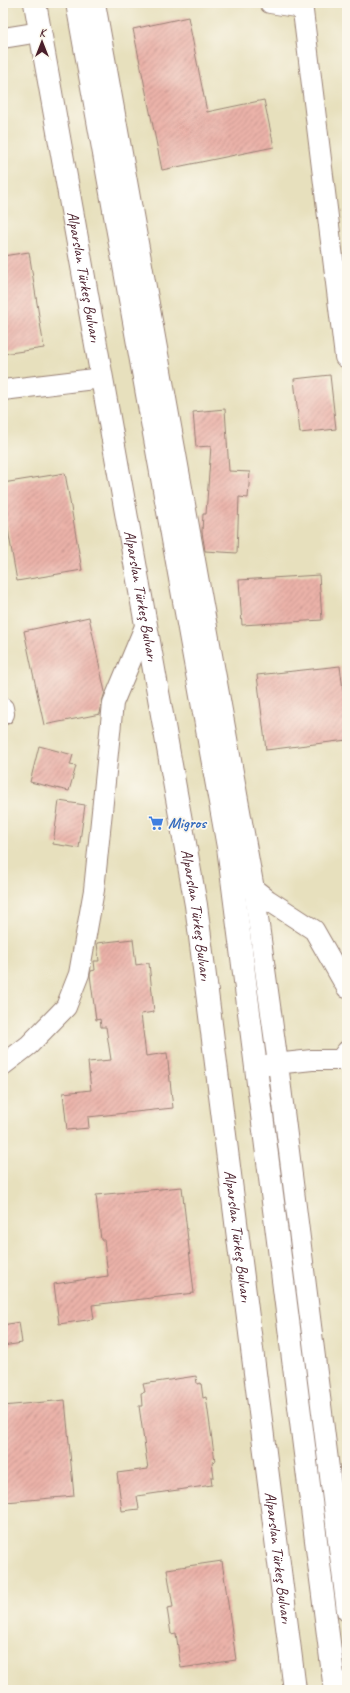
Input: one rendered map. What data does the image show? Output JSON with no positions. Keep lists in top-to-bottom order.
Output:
{
  "streets": {
    "main road": ["Alparslan Türkeş Bulvarı"]
  },
  "places": {
    "supermarket": ["Migros"]
  },
  "north": "top"
}
